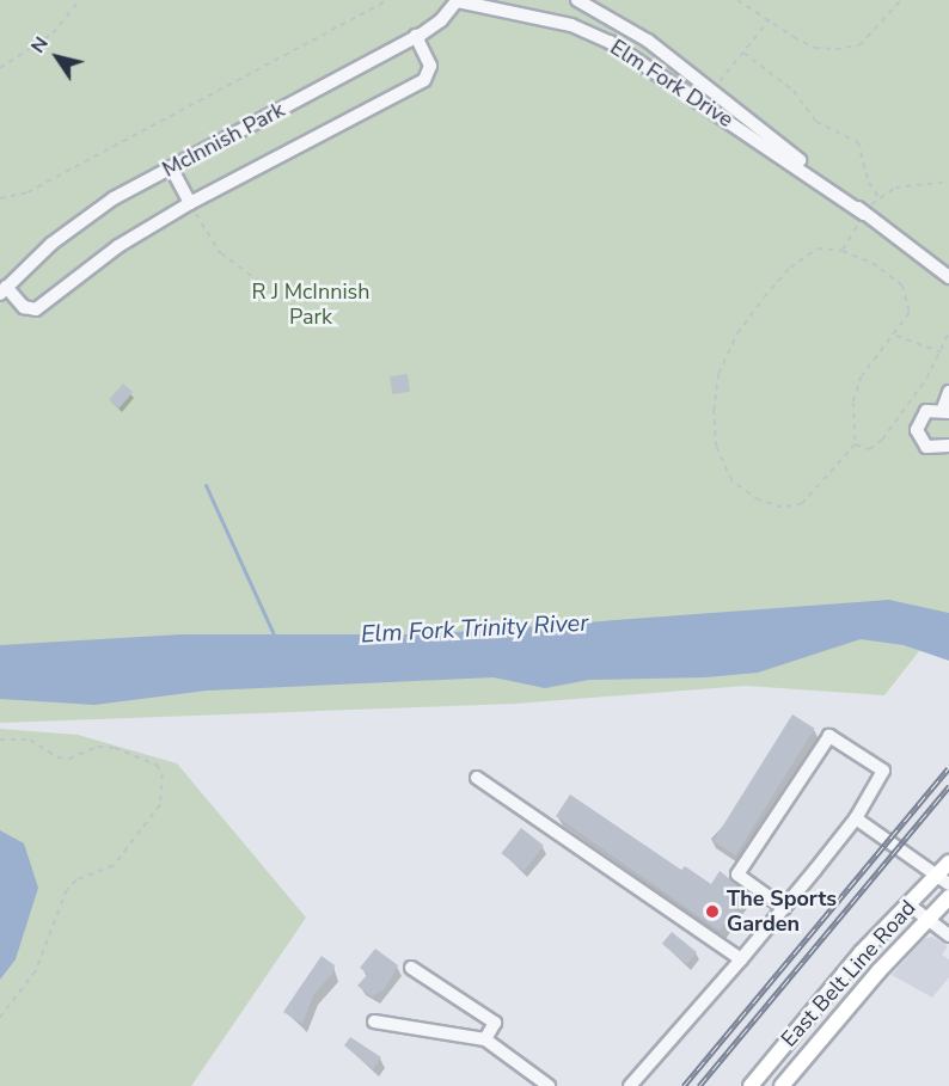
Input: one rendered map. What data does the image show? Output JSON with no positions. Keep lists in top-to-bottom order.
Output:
{
  "streets": {
    "main road": ["East Belt Line Road"],
    "street": ["Elm Fork Drive", "McInnish Park"]
  },
  "crossings": [
    ["Elm Fork Drive", "McInnish Park"]
  ],
  "water": ["Elm Fork Trinity River"],
  "parks": ["R J McInnish Park"],
  "places": ["The Sports Garden"],
  "north": "top left"
}
